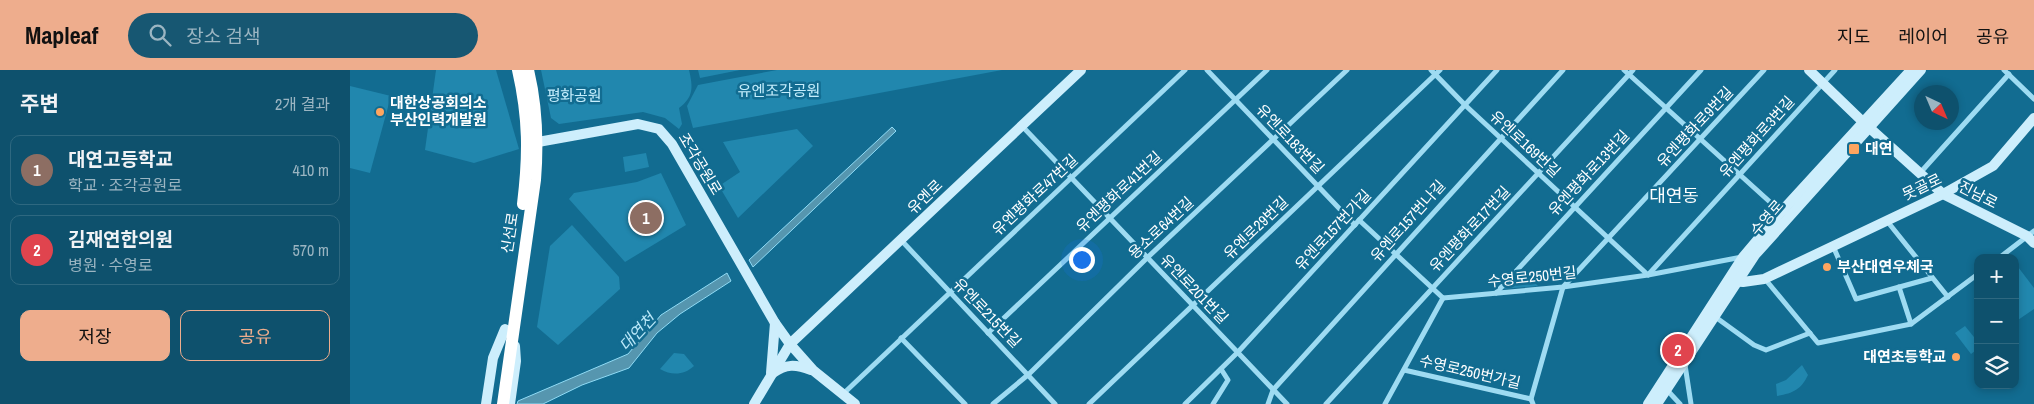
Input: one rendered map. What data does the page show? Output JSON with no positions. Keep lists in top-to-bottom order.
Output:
{
  "streets": {
    "highway": ["신선로"],
    "main road": [
      "조각공원로",
      "못골로",
      "진남로",
      "유엔로",
      "수영로"
    ],
    "street": [
      "유엔평화로9번길",
      "유엔평화로3번길",
      "유엔로183번길",
      "유엔로169번길",
      "유엔평화로13번길",
      "유엔평화로41번길",
      "유엔평화로47번길",
      "유엔로157번나길",
      "용소로64번길",
      "유엔로29번길",
      "유엔평화로17번길",
      "유엔로157번가길",
      "수영로250번길",
      "유엔로201번길",
      "유엔로215번길",
      "수영로250번가길"
    ]
  },
  "crossings": [
    ["유엔평화로9번길", "유엔로169번길"],
    ["유엔평화로9번길", "수영로250번길"],
    ["유엔평화로9번길", "수영로250번가길"],
    ["유엔평화로3번길", "유엔로169번길"],
    ["유엔평화로3번길", "진남로"],
    ["유엔평화로3번길", "수영로250번길"],
    ["유엔로183번길", "유엔평화로41번길"],
    ["유엔로183번길", "용소로64번길"],
    ["유엔로183번길", "유엔로29번길"],
    ["유엔로183번길", "유엔로157번가길"],
    ["유엔로169번길", "유엔평화로13번길"],
    ["유엔로169번길", "유엔로157번나길"],
    ["유엔로169번길", "유엔로29번길"],
    ["유엔로169번길", "유엔평화로17번길"],
    ["유엔로169번길", "유엔로157번가길"],
    ["유엔로169번길", "수영로250번길"],
    ["조각공원로", "유엔로"],
    ["조각공원로", "신선로"],
    ["유엔평화로13번길", "수영로250번길"],
    ["못골로", "진남로"],
    ["못골로", "수영로"],
    ["유엔평화로41번길", "유엔로201번길"],
    ["유엔평화로41번길", "유엔로215번길"],
    ["유엔평화로47번길", "유엔로201번길"],
    ["유엔평화로47번길", "유엔로215번길"],
    ["진남로", "수영로"],
    ["유엔로", "유엔로201번길"],
    ["유엔로", "유엔로215번길"],
    ["수영로", "수영로250번길"],
    ["유엔로157번나길", "유엔로201번길"],
    ["용소로64번길", "유엔로201번길"],
    ["용소로64번길", "유엔로215번길"],
    ["유엔로29번길", "유엔로201번길"],
    ["유엔로157번가길", "유엔로201번길"]
  ],
  "districts": ["대연동"],
  "water": ["대연천"],
  "parks": ["유엔조각공원", "평화공원"],
  "places": {
    "other": ["대한상공회의소 부산인력개발원", "부산대연우체국", "대연초등학교"],
    "transit": ["대연"]
  },
  "north": "bottom right",
  "page": {
    "header": "Mapleaf",
    "search": "장소 검색",
    "nav": ["지도", "레이어", "공유"],
    "heading": ["주변", "2개 결과"],
    "list": [
      {
        "mark": "1",
        "name": "대연고등학교",
        "note": "학교 · 조각공원로",
        "value": "410 m"
      },
      {
        "mark": "2",
        "name": "김재연한의원",
        "note": "병원 · 수영로",
        "value": "570 m"
      }
    ],
    "pins": ["1", "2"],
    "map_buttons": ["+", "−"],
    "buttons": ["저장", "공유"]
  }
}
